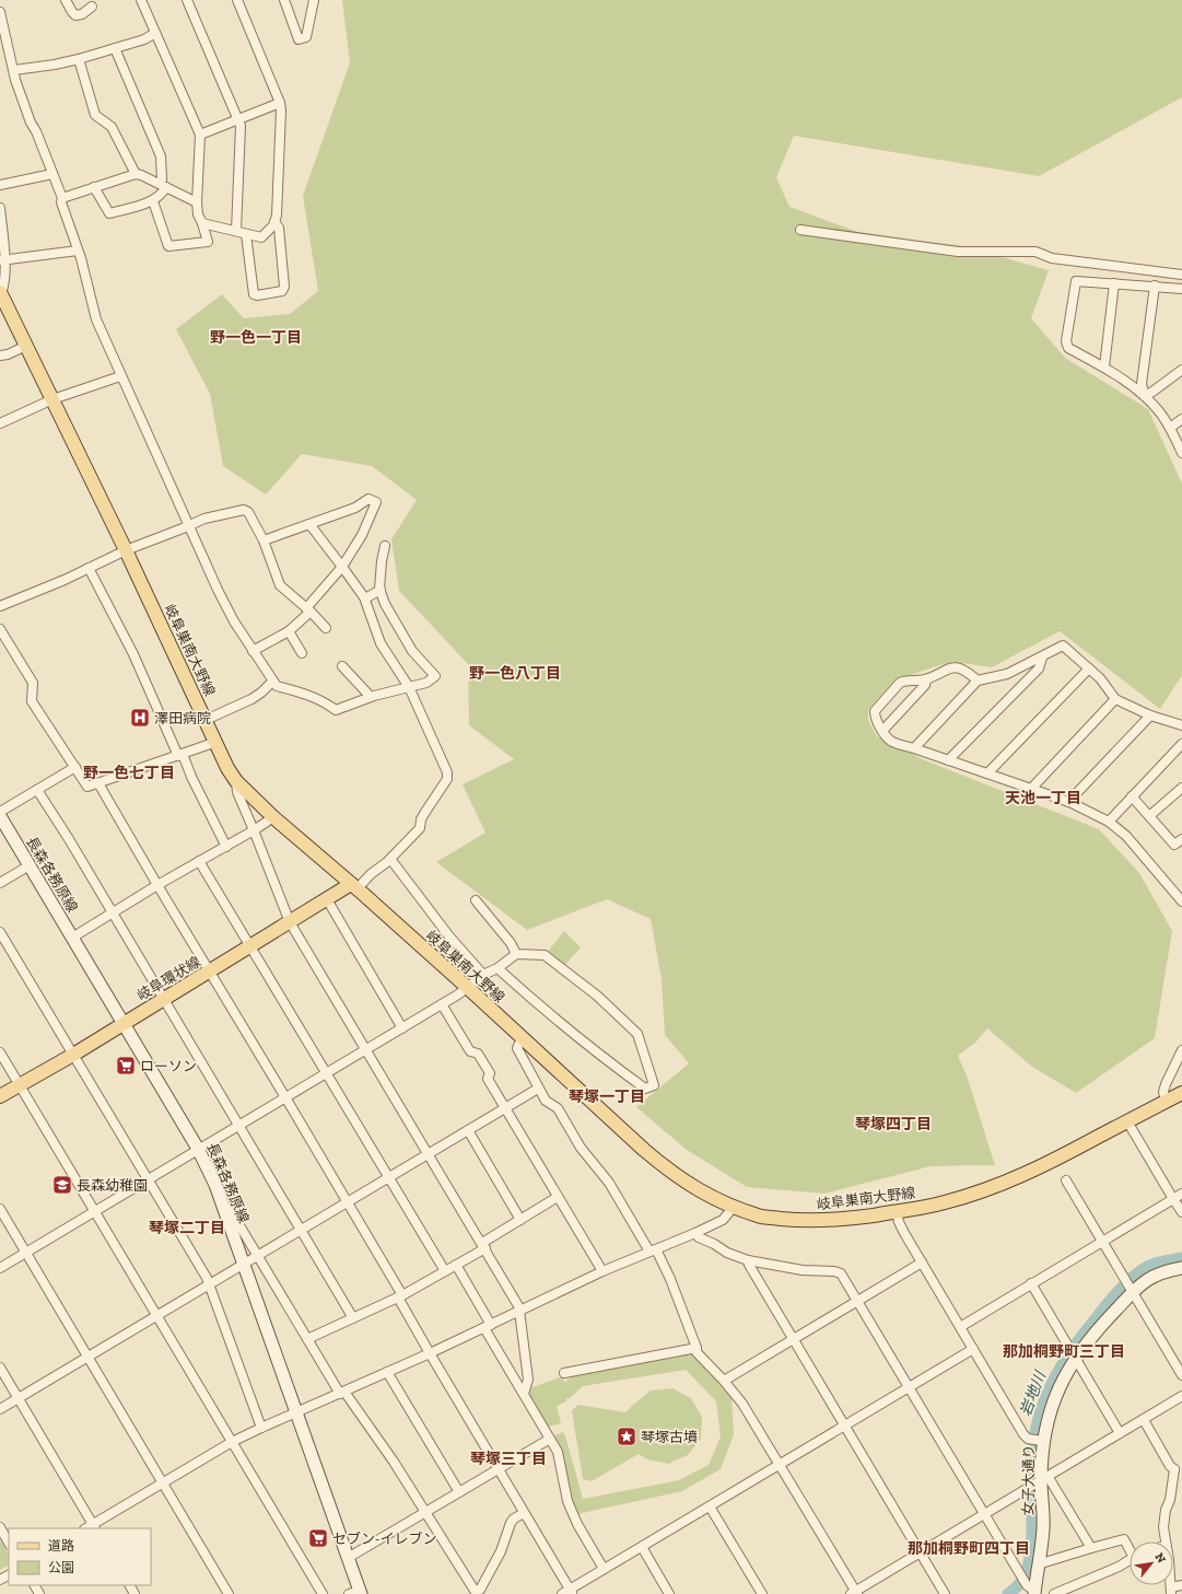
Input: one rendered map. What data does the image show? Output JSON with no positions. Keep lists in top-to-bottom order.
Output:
{
  "streets": {
    "main road": [
      "岐阜巣南大野線",
      "長森各務原線",
      "岐阜環状線",
      "女子大通り"
    ]
  },
  "crossings": [
    ["岐阜巣南大野線", "岐阜環状線"],
    ["長森各務原線", "岐阜環状線"]
  ],
  "districts": [
    "野一色一丁目",
    "野一色八丁目",
    "野一色七丁目",
    "天池一丁目",
    "琴塚一丁目",
    "琴塚四丁目",
    "琴塚二丁目",
    "那加桐野町三丁目",
    "琴塚三丁目",
    "那加桐野町四丁目"
  ],
  "water": ["岩地川"],
  "places": {
    "hospital": ["澤田病院"],
    "supermarket": ["ローソン", "セブン-イレブン"],
    "school or university": ["長森幼稚園"],
    "place": ["琴塚古墳"]
  },
  "legend": ["道路", "公園"],
  "north": "top right"
}
